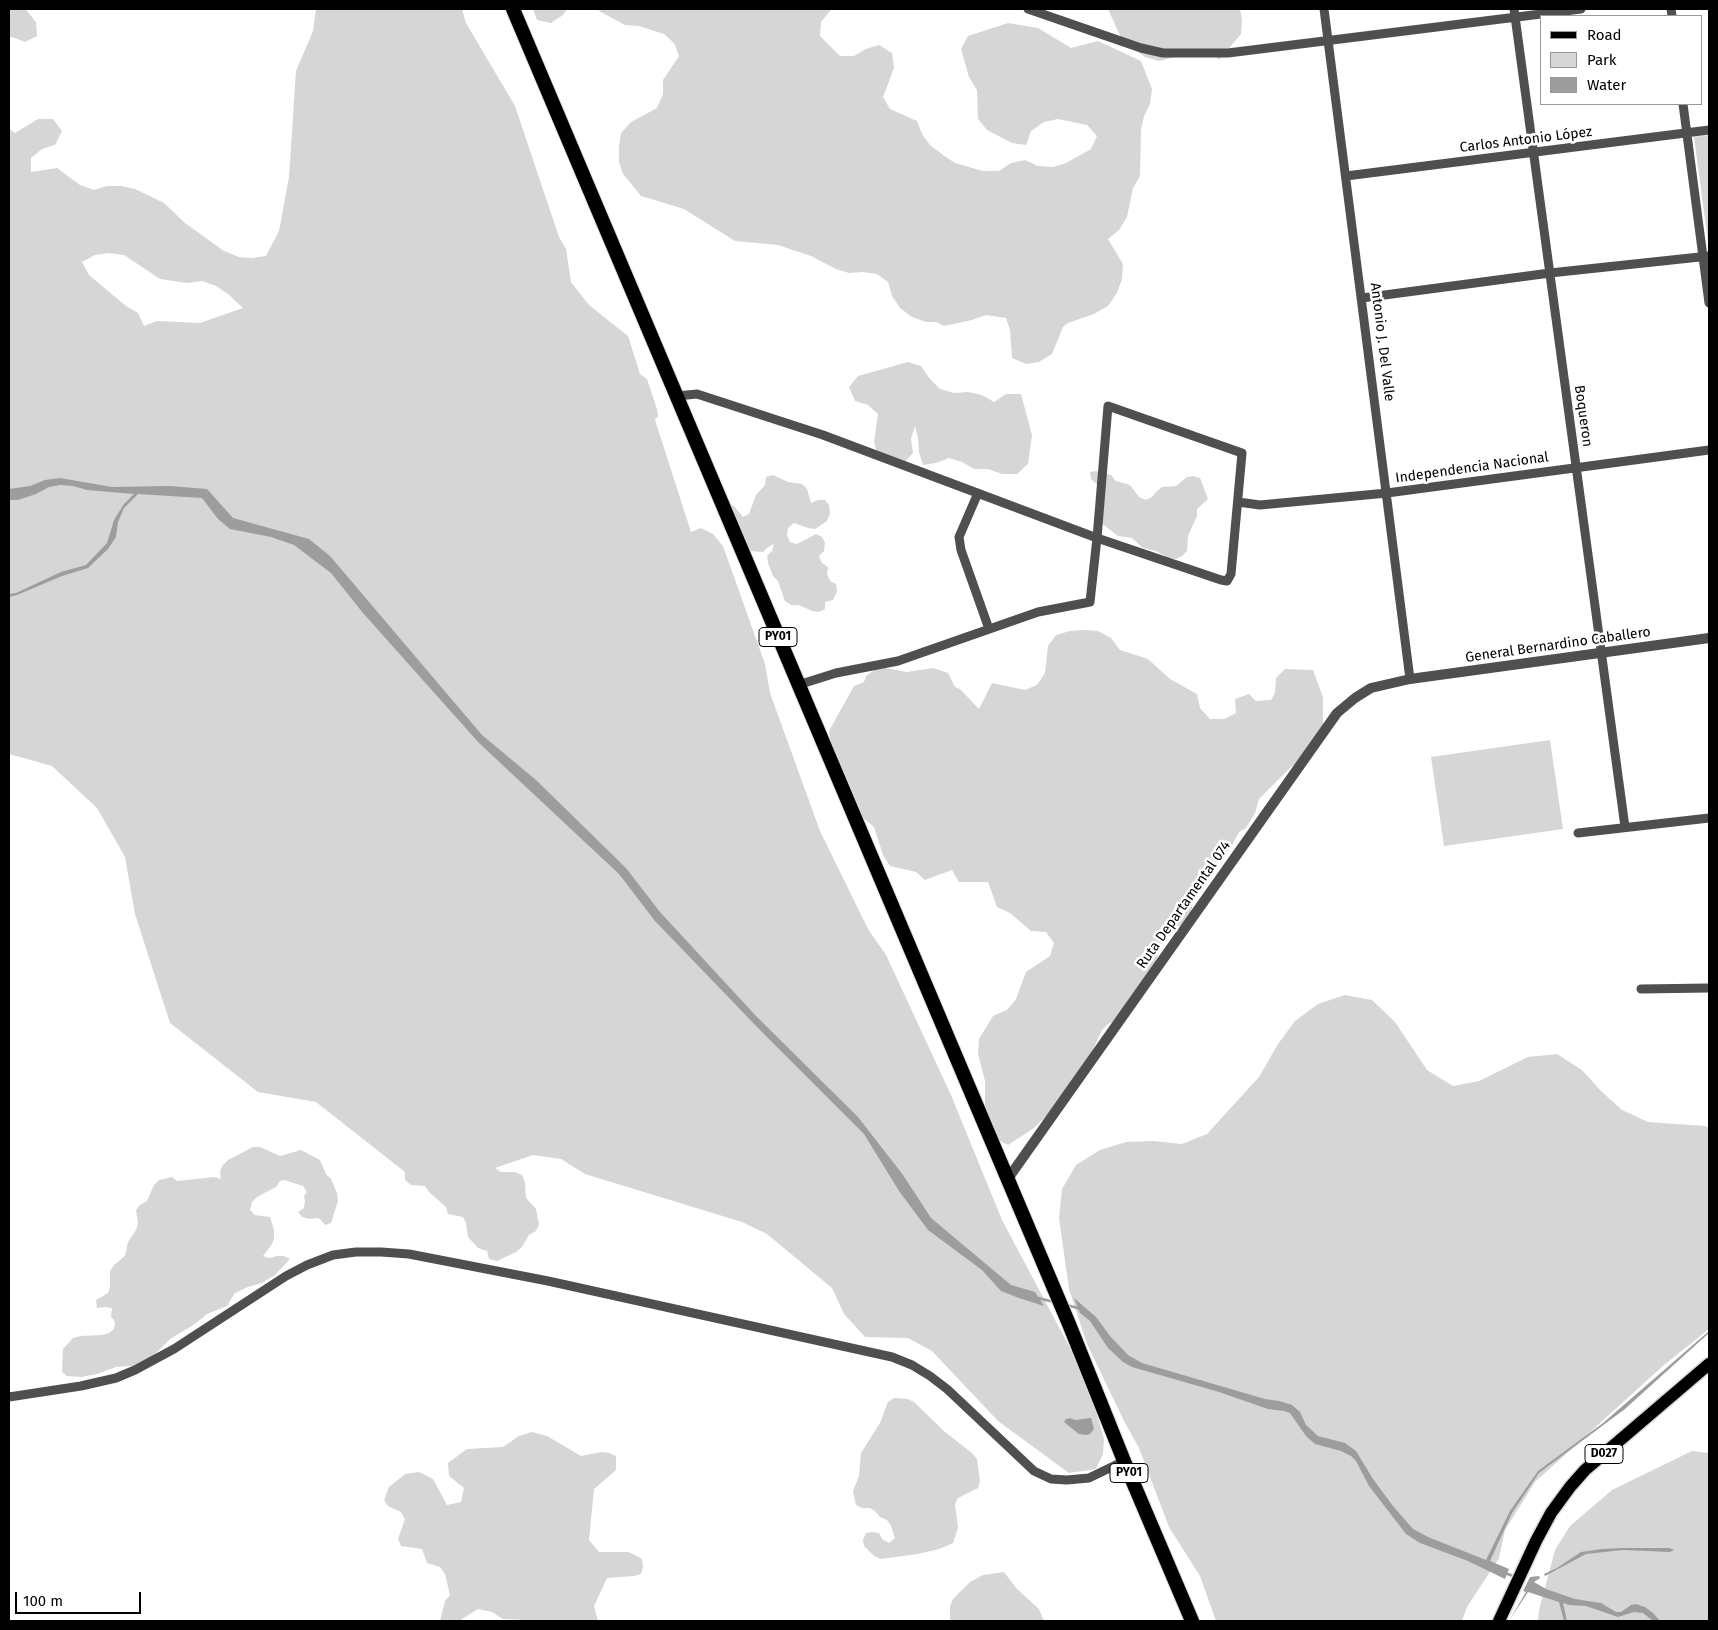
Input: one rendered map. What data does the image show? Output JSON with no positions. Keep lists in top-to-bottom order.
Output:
{
  "streets": {
    "highway": ["PY01"],
    "main road": ["D027"],
    "street": [
      "Carlos Antonio López",
      "Antonio J. Del Valle",
      "Boqueron",
      "Independencia Nacional",
      "General Bernardino Caballero",
      "Ruta Departamental 074"
    ]
  },
  "crossings": [
    ["Carlos Antonio López", "Antonio J. Del Valle"],
    ["Carlos Antonio López", "Boqueron"],
    ["Antonio J. Del Valle", "Independencia Nacional"],
    ["Antonio J. Del Valle", "General Bernardino Caballero"],
    ["Antonio J. Del Valle", "Ruta Departamental 074"],
    ["Boqueron", "Independencia Nacional"],
    ["Boqueron", "General Bernardino Caballero"],
    ["PY01", "Ruta Departamental 074"],
    ["General Bernardino Caballero", "Ruta Departamental 074"]
  ],
  "legend": ["Road", "Park", "Water"],
  "scale_bar": "100 m"
}
